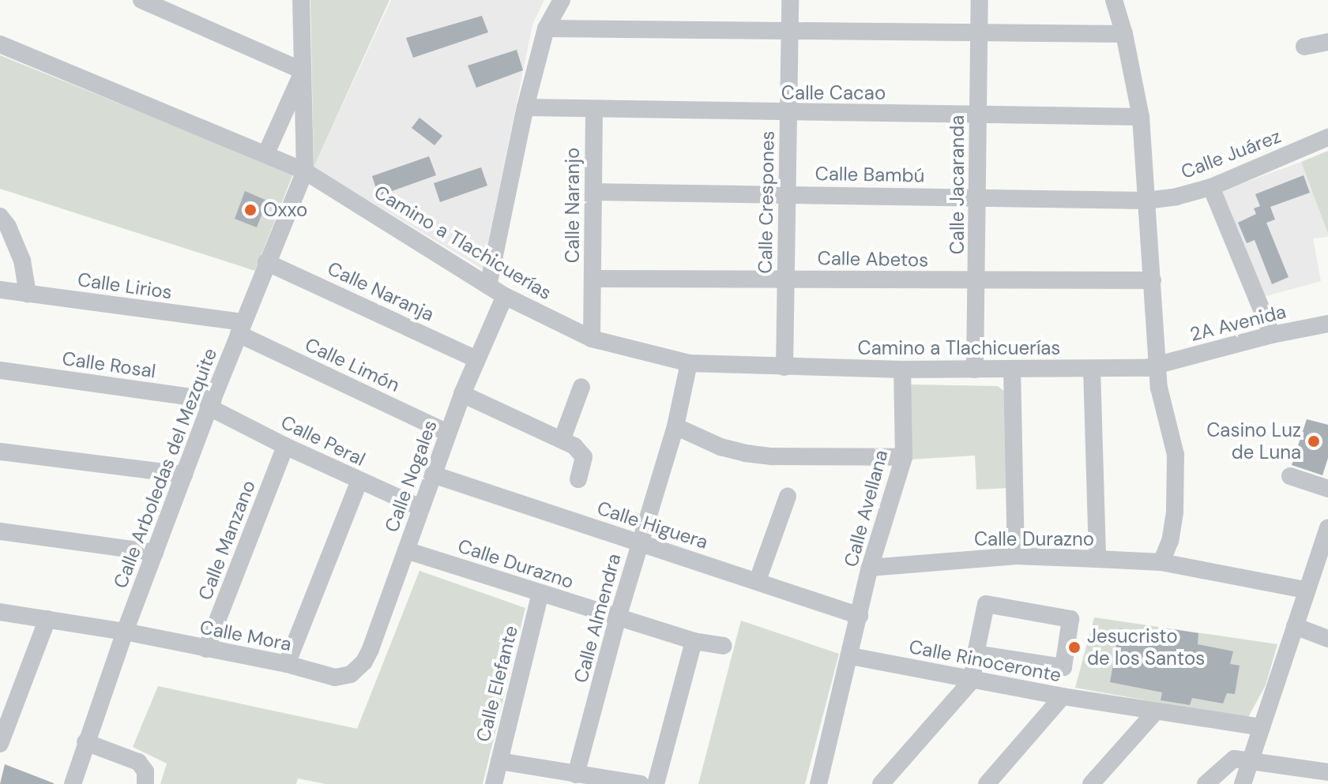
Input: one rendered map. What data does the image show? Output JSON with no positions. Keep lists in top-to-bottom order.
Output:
{
  "streets": {
    "street": [
      "Calle Cacao",
      "Calle Juárez",
      "Calle Bambú",
      "Calle Jacaranda",
      "Calle Crespones",
      "Calle Naranjo",
      "Camino a Tlachicuerías",
      "Calle Abetos",
      "Calle Lirios",
      "Calle Naranja",
      "2A Avenida",
      "Calle Rosal",
      "Calle Limón",
      "Calle Peral",
      "Calle Arboledas del Mezquite",
      "Calle Nogales",
      "Calle Avellana",
      "Calle Higuera",
      "Calle Durazno",
      "Calle Manzano",
      "Calle Almendra",
      "Calle Mora",
      "Calle Rinoceronte",
      "Calle Elefante"
    ]
  },
  "crossings": [
    ["Calle Cacao", "Calle Jacaranda"],
    ["Calle Cacao", "Calle Crespones"],
    ["Calle Cacao", "Calle Naranjo"],
    ["Calle Juárez", "Calle Bambú"],
    ["Calle Bambú", "Calle Jacaranda"],
    ["Calle Bambú", "Calle Crespones"],
    ["Calle Bambú", "Calle Naranjo"],
    ["Calle Jacaranda", "Camino a Tlachicuerías"],
    ["Calle Jacaranda", "Calle Abetos"],
    ["Calle Crespones", "Camino a Tlachicuerías"],
    ["Calle Crespones", "Calle Abetos"],
    ["Calle Naranjo", "Camino a Tlachicuerías"],
    ["Calle Naranjo", "Calle Abetos"],
    ["Camino a Tlachicuerías", "2A Avenida"],
    ["Camino a Tlachicuerías", "Calle Arboledas del Mezquite"],
    ["Camino a Tlachicuerías", "Calle Nogales"],
    ["Camino a Tlachicuerías", "Calle Avellana"],
    ["Camino a Tlachicuerías", "Calle Almendra"],
    ["Calle Lirios", "Calle Limón"],
    ["Calle Lirios", "Calle Arboledas del Mezquite"],
    ["Calle Naranja", "Calle Arboledas del Mezquite"],
    ["Calle Naranja", "Calle Nogales"],
    ["Calle Rosal", "Calle Peral"],
    ["Calle Rosal", "Calle Arboledas del Mezquite"],
    ["Calle Limón", "Calle Arboledas del Mezquite"],
    ["Calle Limón", "Calle Nogales"],
    ["Calle Peral", "Calle Arboledas del Mezquite"],
    ["Calle Peral", "Calle Nogales"],
    ["Calle Peral", "Calle Manzano"],
    ["Calle Arboledas del Mezquite", "Calle Mora"],
    ["Calle Nogales", "Calle Higuera"],
    ["Calle Nogales", "Calle Durazno"],
    ["Calle Nogales", "Calle Mora"],
    ["Calle Avellana", "Calle Higuera"],
    ["Calle Avellana", "Calle Durazno"],
    ["Calle Avellana", "Calle Rinoceronte"],
    ["Calle Higuera", "Calle Almendra"],
    ["Calle Durazno", "Calle Almendra"],
    ["Calle Durazno", "Calle Elefante"],
    ["Calle Manzano", "Calle Mora"]
  ],
  "places": ["Oxxo", "Casino Luz de Luna", "Jesucristo de los Santos"]
}
